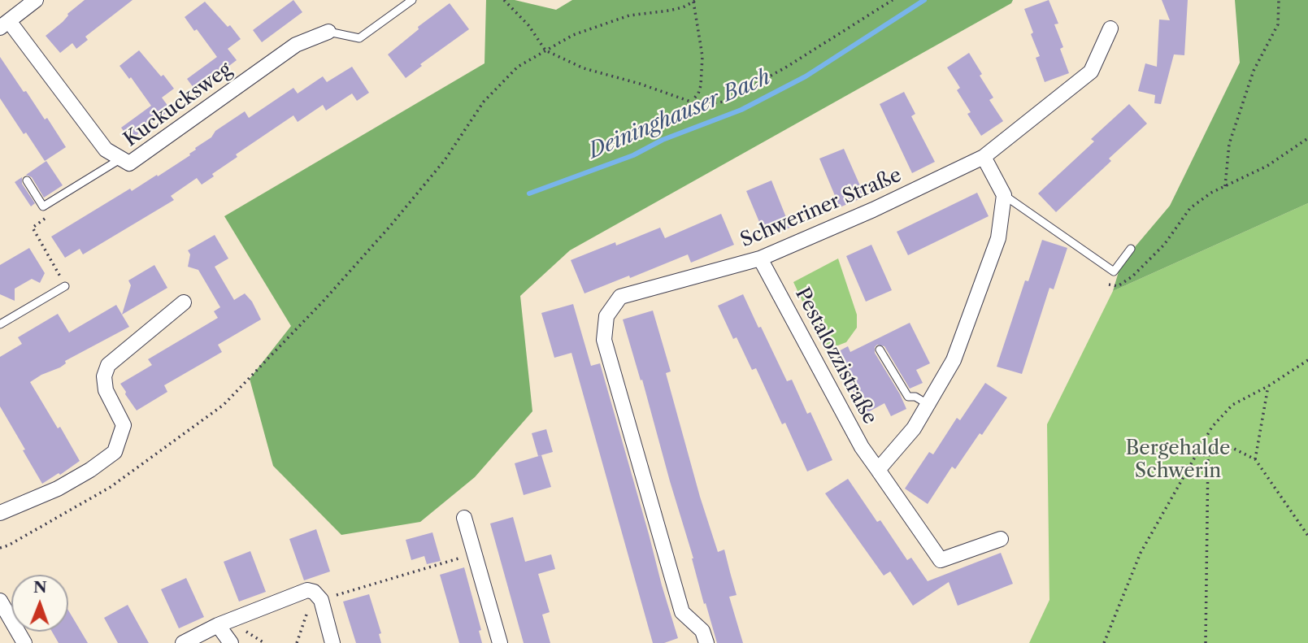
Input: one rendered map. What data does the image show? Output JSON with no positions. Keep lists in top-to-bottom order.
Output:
{
  "streets": {
    "street": ["Kuckucksweg", "Schweriner Straße", "Pestalozzistraße"]
  },
  "crossings": [
    ["Schweriner Straße", "Pestalozzistraße"]
  ],
  "water": ["Deininghauser Bach"],
  "parks": ["Bergehalde Schwerin"],
  "north": "top"
}
